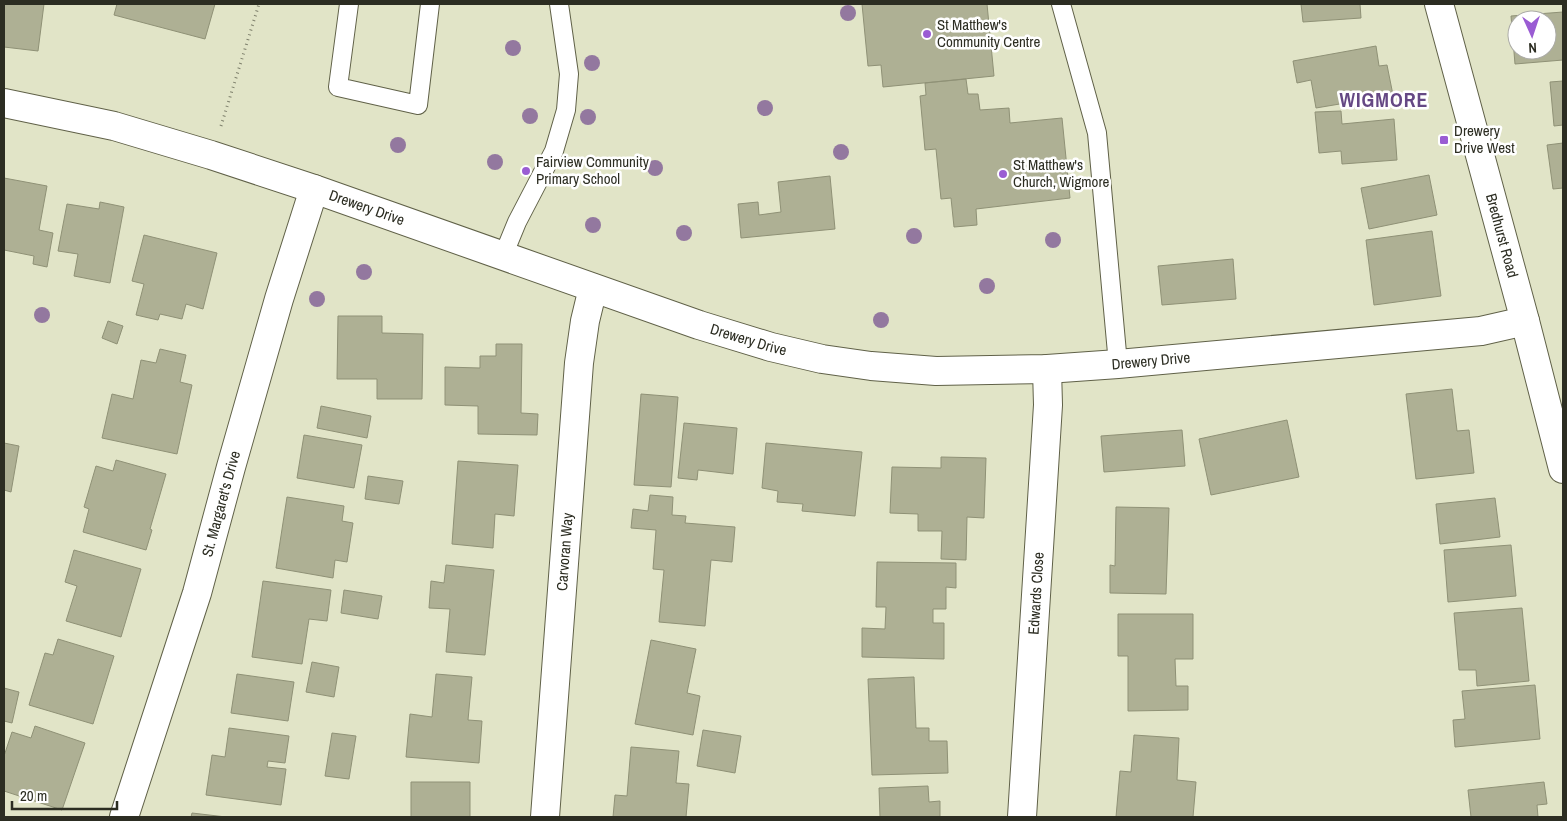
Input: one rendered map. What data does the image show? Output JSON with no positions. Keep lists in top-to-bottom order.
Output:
{
  "streets": {
    "street": [
      "Drewery Drive",
      "Bredhurst Road",
      "St. Margaret's Drive",
      "Carvoran Way",
      "Edwards Close"
    ]
  },
  "crossings": [
    ["Drewery Drive", "Bredhurst Road"],
    ["Drewery Drive", "St. Margaret's Drive"],
    ["Drewery Drive", "Carvoran Way"],
    ["Drewery Drive", "Edwards Close"]
  ],
  "districts": ["WIGMORE"],
  "places": {
    "other": ["St Matthew's Community Centre", "Fairview Community Primary School", "St Matthew's Church, Wigmore"],
    "transit": ["Drewery Drive West"]
  },
  "scale_bar": "20 m",
  "north": "bottom"
}
